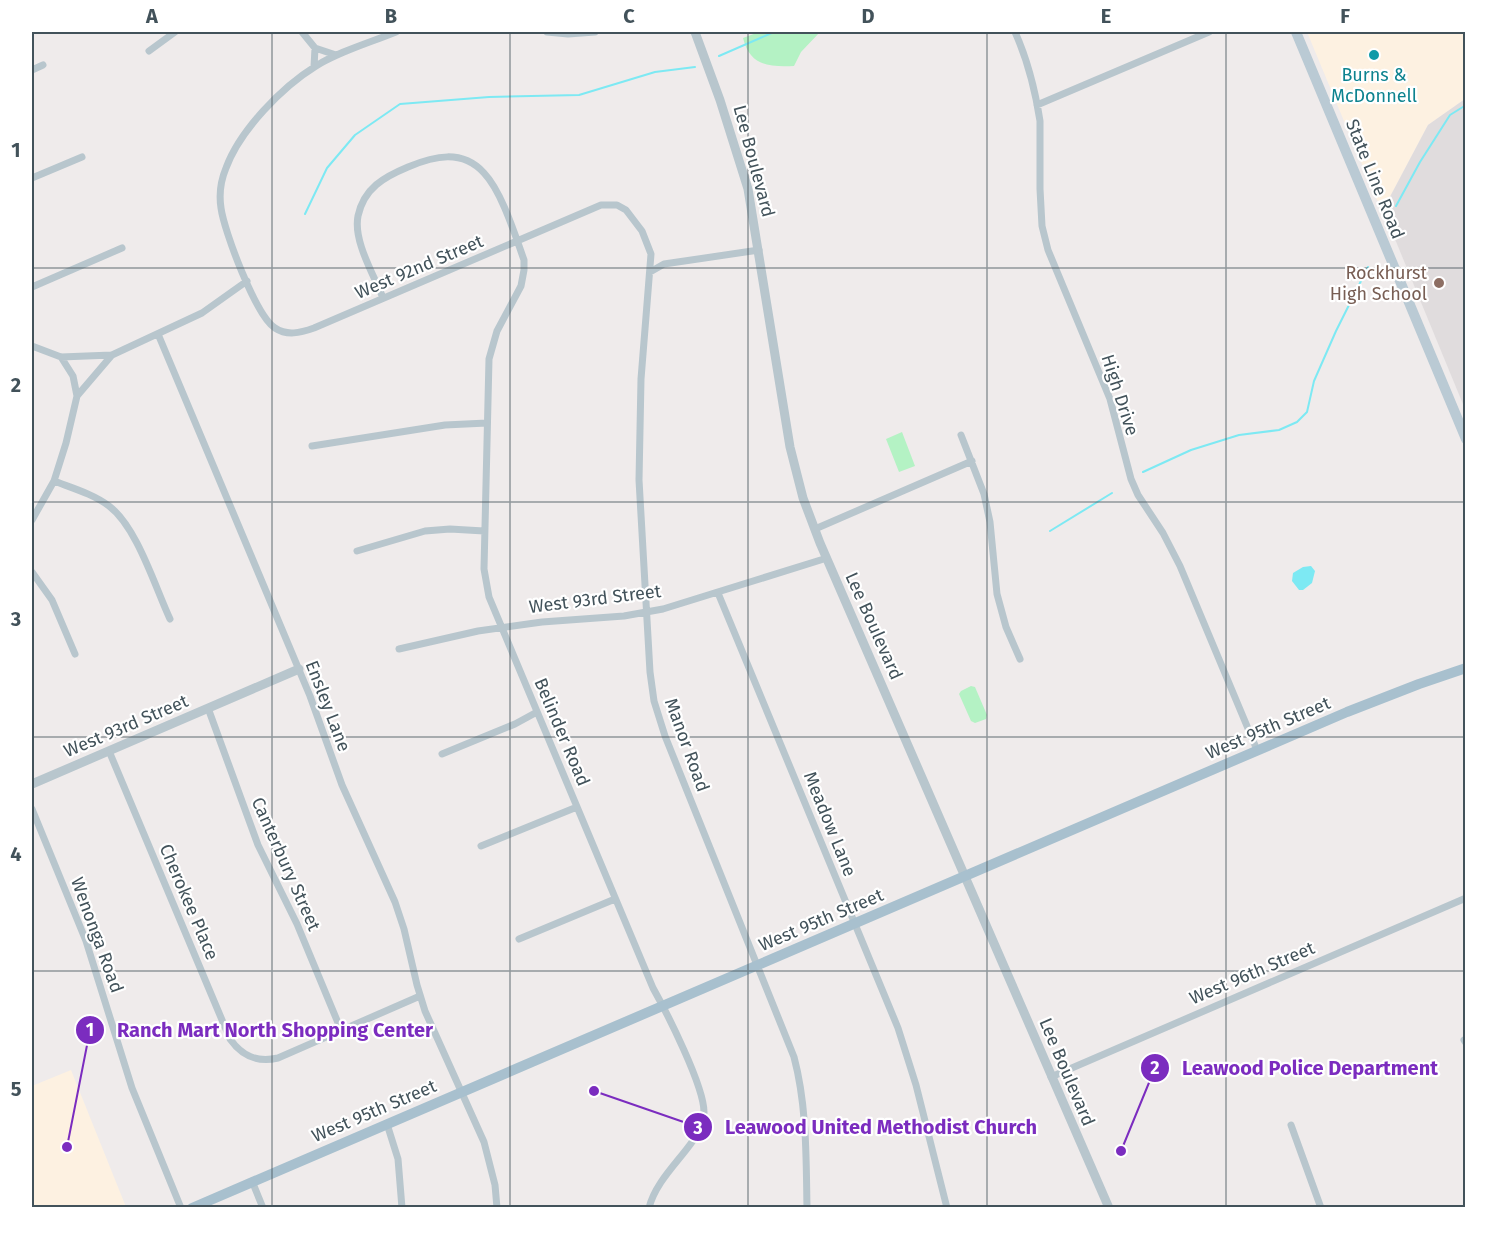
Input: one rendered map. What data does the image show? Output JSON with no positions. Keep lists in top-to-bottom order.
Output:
{
  "streets": {
    "main road": ["State Line Road", "West 95th Street"],
    "street": [
      "Lee Boulevard",
      "West 92nd Street",
      "High Drive",
      "West 93rd Street",
      "Ensley Lane",
      "Belinder Road",
      "Manor Road",
      "Meadow Lane",
      "Canterbury Street",
      "Cherokee Place",
      "Wenonga Road",
      "West 96th Street"
    ]
  },
  "crossings": [
    ["Lee Boulevard", "West 93rd Street"],
    ["Lee Boulevard", "West 95th Street"],
    ["Lee Boulevard", "West 96th Street"],
    ["West 92nd Street", "Belinder Road"],
    ["West 92nd Street", "Manor Road"],
    ["High Drive", "West 95th Street"],
    ["West 93rd Street", "Ensley Lane"],
    ["West 93rd Street", "Belinder Road"],
    ["West 93rd Street", "Manor Road"],
    ["West 93rd Street", "Meadow Lane"],
    ["West 93rd Street", "Canterbury Street"],
    ["West 93rd Street", "Cherokee Place"],
    ["Ensley Lane", "West 95th Street"],
    ["West 95th Street", "Belinder Road"],
    ["West 95th Street", "Manor Road"],
    ["West 95th Street", "Meadow Lane"],
    ["Canterbury Street", "Cherokee Place"]
  ],
  "places": [
    "Burns & McDonnell",
    "Rockhurst High School",
    "Leawood United Methodist Church",
    "Ranch Mart North Shopping Center",
    "Leawood Police Department"
  ],
  "grid": {
    "columns": [
      "A",
      "B",
      "C",
      "D",
      "E",
      "F"
    ],
    "rows": [
      "1",
      "2",
      "3",
      "4",
      "5"
    ]
  }
}
